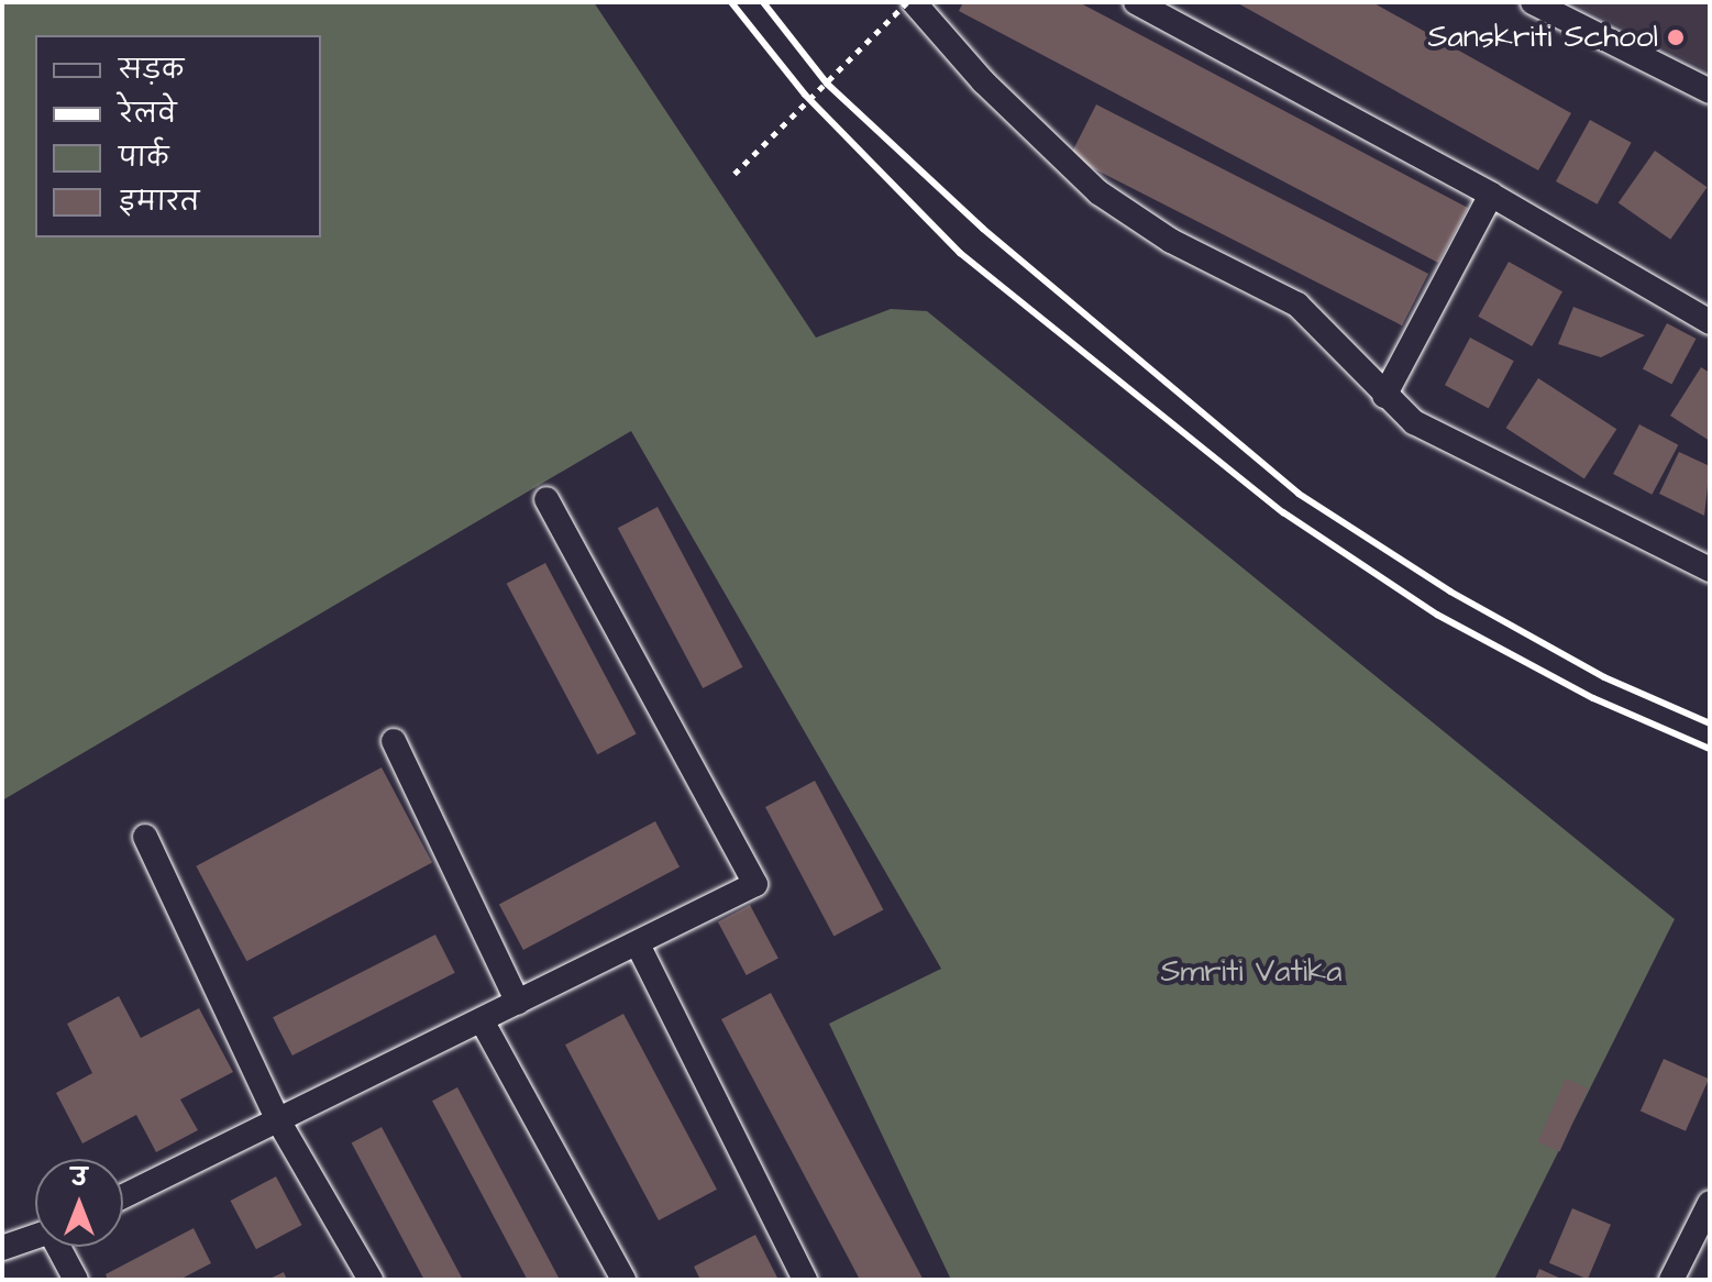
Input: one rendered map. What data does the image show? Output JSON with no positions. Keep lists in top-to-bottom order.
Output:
{
  "parks": ["Smriti Vatika"],
  "places": ["Sanskriti School"],
  "legend": [
    "सड़क",
    "रेलवे",
    "पार्क",
    "इमारत"
  ],
  "north": "top"
}
